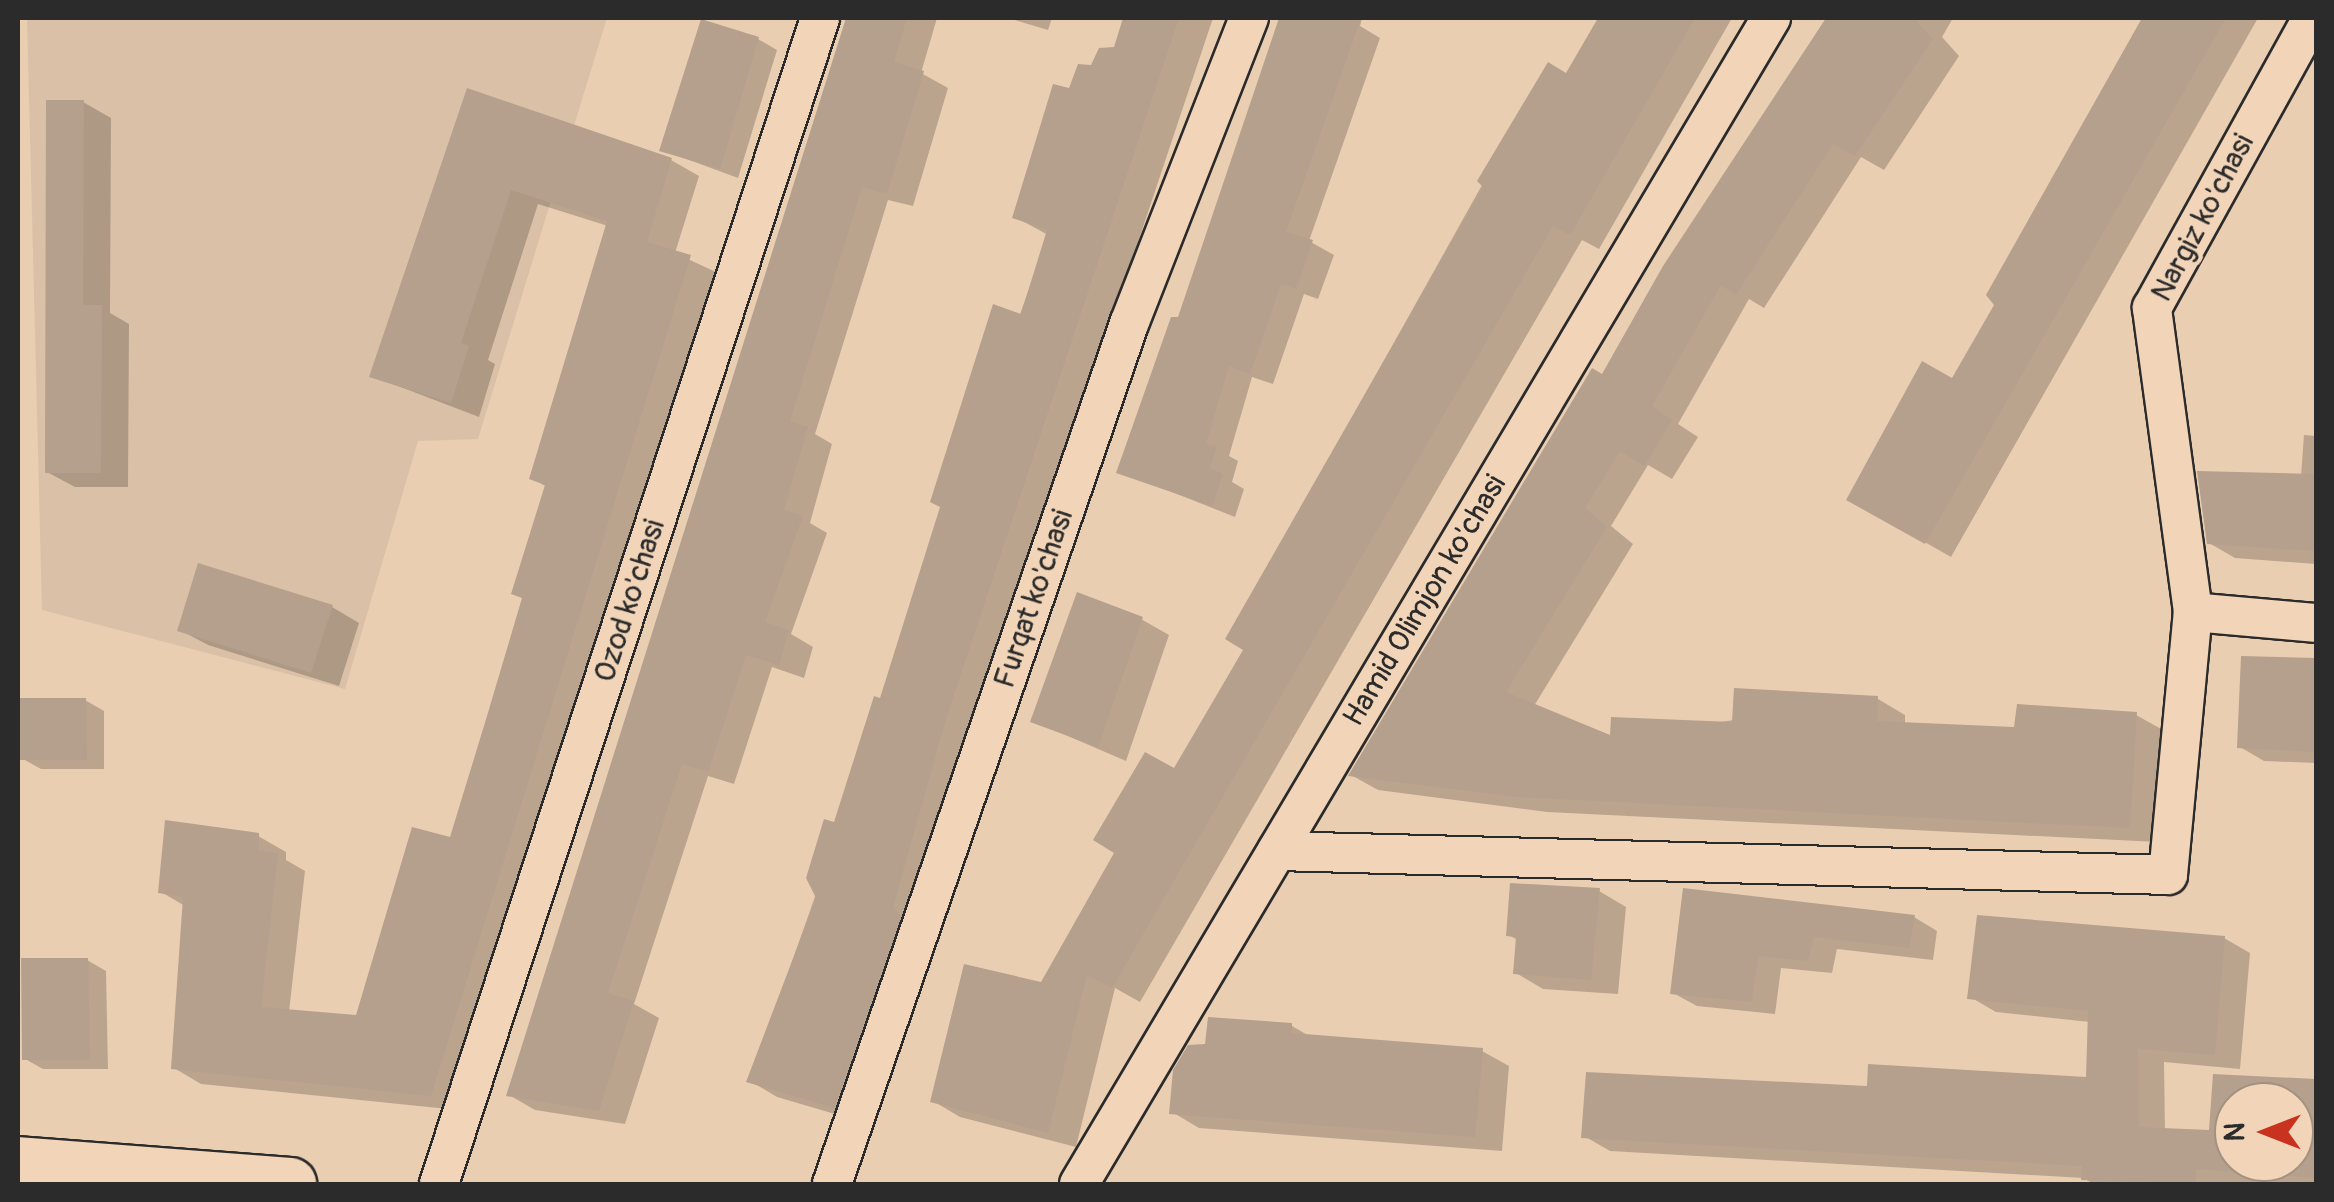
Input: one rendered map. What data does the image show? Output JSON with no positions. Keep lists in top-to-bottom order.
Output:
{
  "streets": {
    "street": [
      "Nargiz ko'chasi",
      "Furqat ko'chasi",
      "Ozod ko'chasi",
      "Hamid Olimjon ko'chasi"
    ]
  },
  "crossings": [
    ["Nargiz ko'chasi", "Hamid Olimjon ko'chasi"]
  ],
  "north": "left"
}
